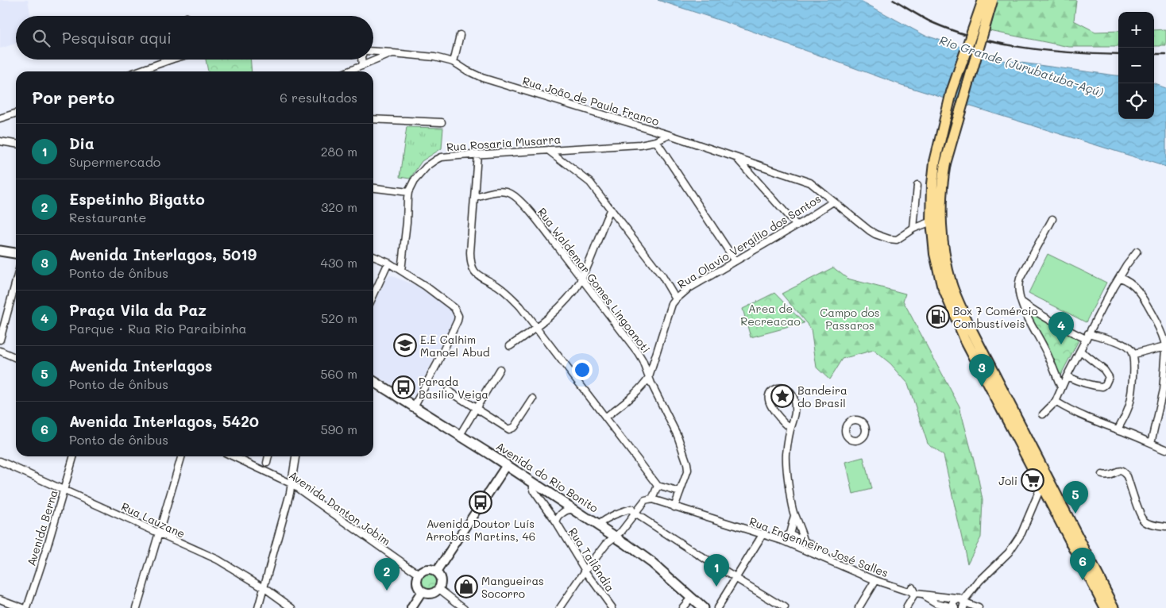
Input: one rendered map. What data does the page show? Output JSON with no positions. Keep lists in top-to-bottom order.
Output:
{
  "streets": {
    "main road": ["Avenida do Rio Bonito"],
    "street": [
      "Rua João de Paula Franco",
      "Rua Rosaria Musarra",
      "Rua Olavio Vergílio dos Santos",
      "Rua Waldemar Gomes Lingoanoti",
      "Avenida Danton Jobim",
      "Rua Lauzane",
      "Avenida Berna",
      "Rua Engenheiro José Salles",
      "Rua Tailândia"
    ]
  },
  "crossings": [
    ["Rua João de Paula Franco", "Rua Rosaria Musarra"],
    ["Rua João de Paula Franco", "Rua Olavio Vergílio dos Santos"],
    ["Rua Olavio Vergílio dos Santos", "Rua Waldemar Gomes Lingoanoti"],
    ["Rua Waldemar Gomes Lingoanoti", "Rua Engenheiro José Salles"],
    ["Avenida do Rio Bonito", "Rua Tailândia"],
    ["Rua Lauzane", "Avenida Berna"]
  ],
  "water": ["Rio Grande (Jurubatuba-Açú)"],
  "parks": ["Area de Recreacao", "Campo dos Passaros"],
  "places": {
    "fuel station": ["Box 7 Comércio Combustíveis"],
    "school or university": ["E.E Calhim Manoel Abud"],
    "bus stop": ["Parada Basilio Veiga", "Avenida Doutor Luís Arrobas Martins, 46"],
    "place": ["Bandeira do Brasil"],
    "supermarket": ["Joli"],
    "shop": ["Mangueiras Socorro"]
  },
  "page": {
    "map_buttons": ["+", "−"],
    "search": "Pesquisar aqui",
    "heading": ["Por perto", "6 resultados"],
    "list": [
      {
        "mark": "1",
        "name": "Dia",
        "note": "Supermercado",
        "value": "280 m"
      },
      {
        "mark": "2",
        "name": "Espetinho Bigatto",
        "note": "Restaurante",
        "value": "320 m"
      },
      {
        "mark": "3",
        "name": "Avenida Interlagos, 5019",
        "note": "Ponto de ônibus",
        "value": "430 m"
      },
      {
        "mark": "4",
        "name": "Praça Vila da Paz",
        "note": "Parque · Rua Rio Paraibinha",
        "value": "520 m"
      },
      {
        "mark": "5",
        "name": "Avenida Interlagos",
        "note": "Ponto de ônibus",
        "value": "560 m"
      },
      {
        "mark": "6",
        "name": "Avenida Interlagos, 5420",
        "note": "Ponto de ônibus",
        "value": "590 m"
      }
    ],
    "pins": [
      "4",
      "3",
      "5",
      "6",
      "1",
      "2"
    ]
  }
}
